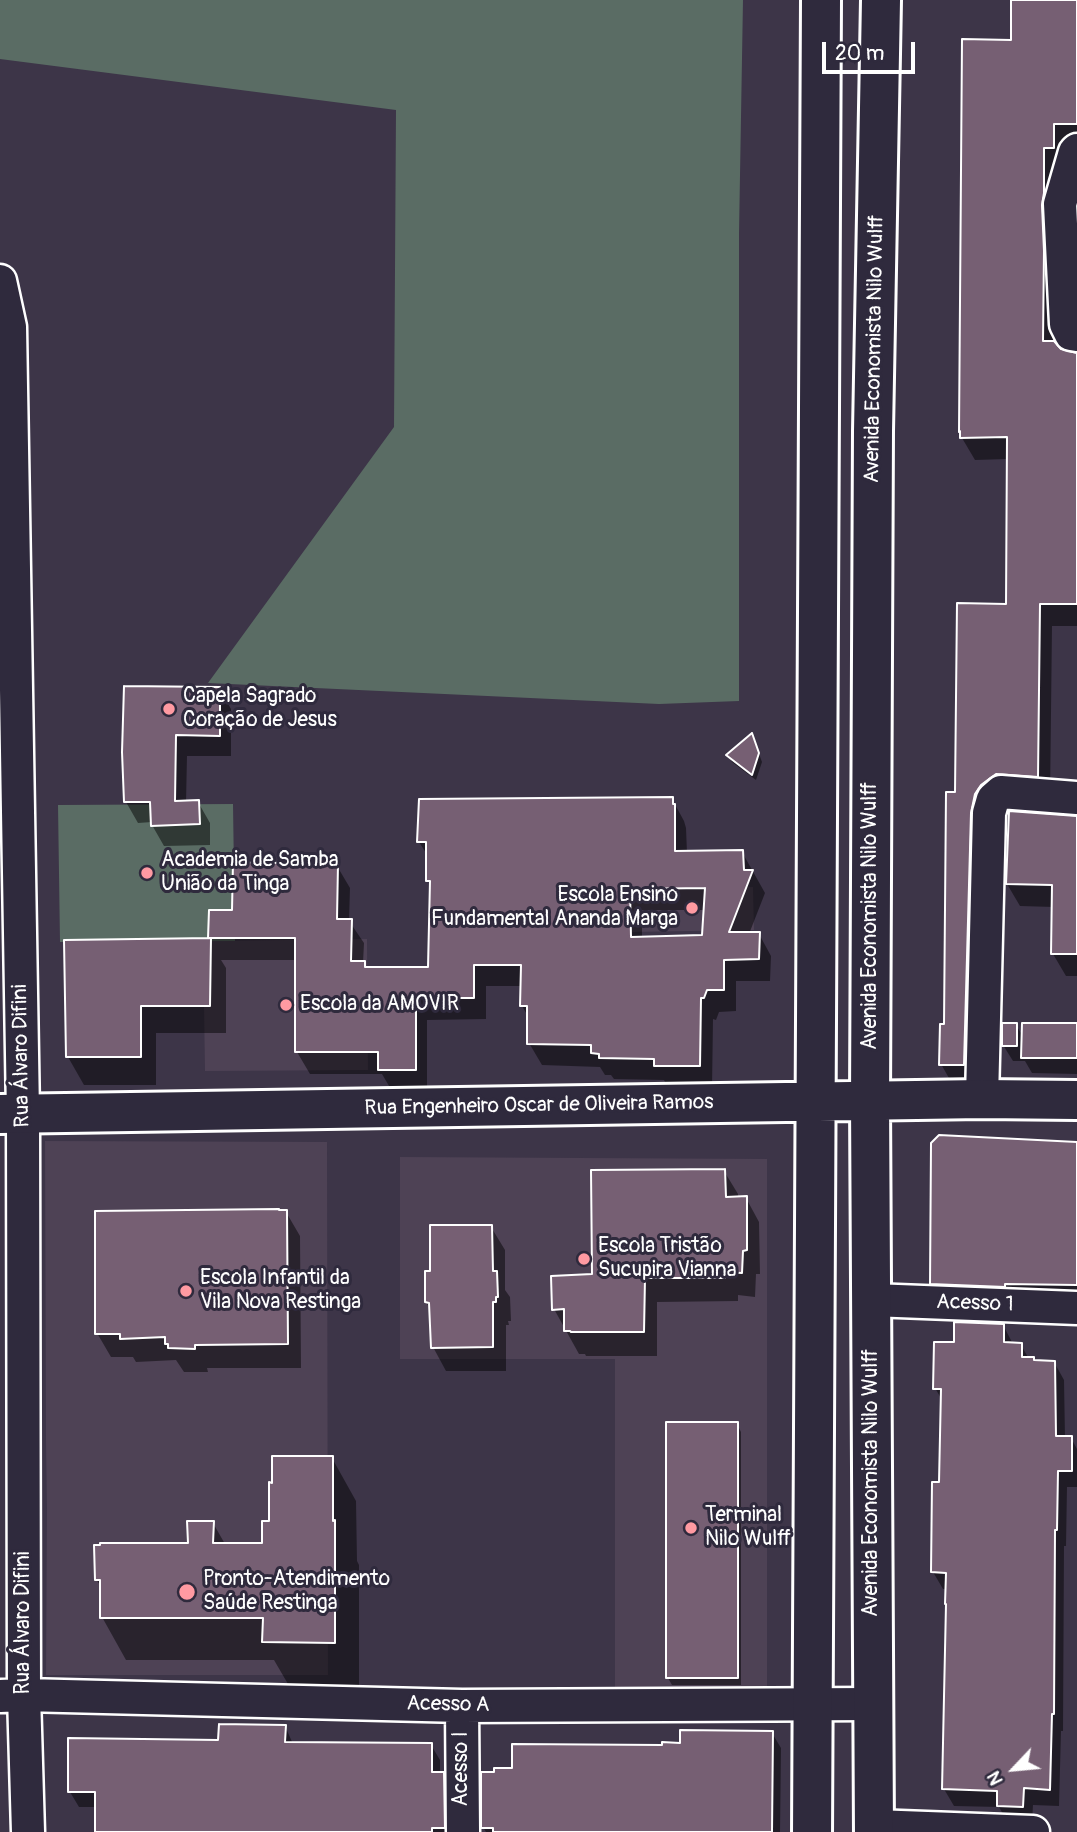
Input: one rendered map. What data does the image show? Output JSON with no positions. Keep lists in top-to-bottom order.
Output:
{
  "streets": {
    "street": [
      "Avenida Economista Nilo Wulff",
      "Rua Álvaro Difini",
      "Rua Engenheiro Oscar de Oliveira Ramos",
      "Acesso 1",
      "Acesso A",
      "Acesso I"
    ]
  },
  "crossings": [
    ["Avenida Economista Nilo Wulff", "Rua Engenheiro Oscar de Oliveira Ramos"],
    ["Avenida Economista Nilo Wulff", "Acesso 1"],
    ["Avenida Economista Nilo Wulff", "Acesso A"],
    ["Rua Álvaro Difini", "Rua Engenheiro Oscar de Oliveira Ramos"],
    ["Rua Álvaro Difini", "Acesso A"],
    ["Acesso A", "Acesso I"]
  ],
  "places": [
    "Capela Sagrado Coração de Jesus",
    "Academia de Samba União da Tinga",
    "Escola Ensino Fundamental Ananda Marga",
    "Escola da AMOVIR",
    "Escola Tristão Sucupira Vianna",
    "Escola Infantil da Vila Nova Restinga",
    "Terminal Nilo Wulff",
    "Pronto-Atendimento Saúde Restinga"
  ],
  "scale_bar": "20 m",
  "north": "bottom left"
}
